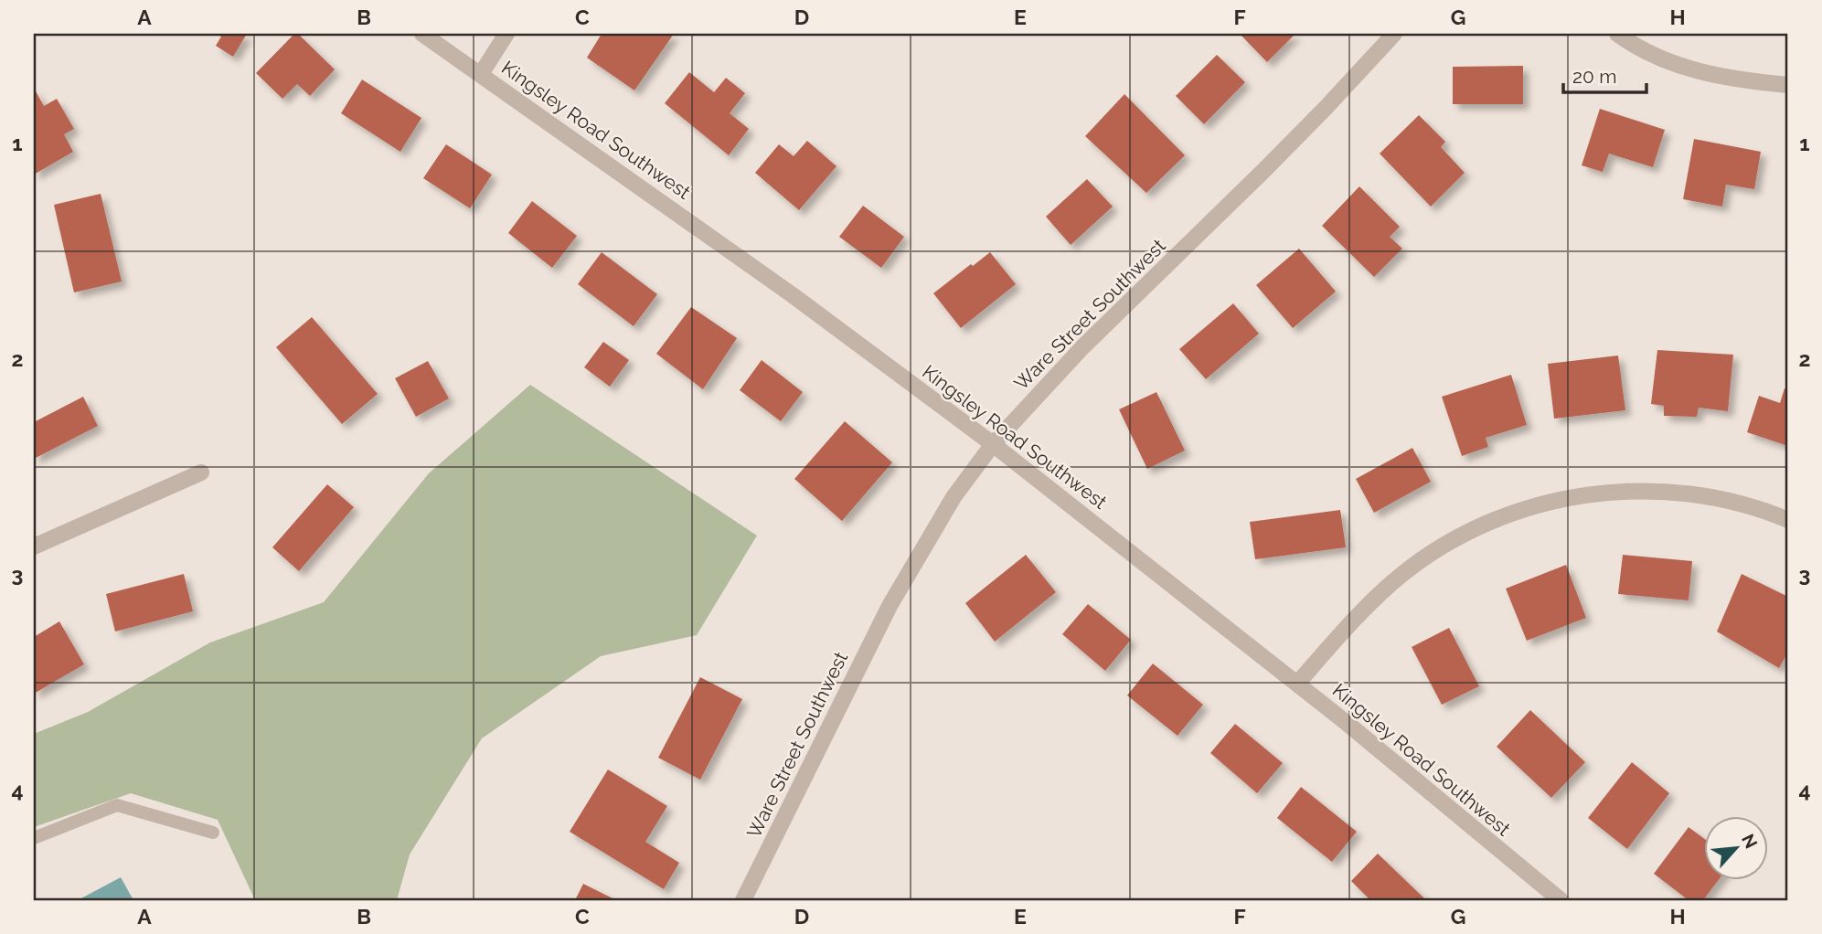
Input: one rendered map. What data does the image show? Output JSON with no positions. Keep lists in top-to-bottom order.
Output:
{
  "streets": {
    "street": ["Kingsley Road Southwest", "Ware Street Southwest"]
  },
  "crossings": [
    ["Kingsley Road Southwest", "Ware Street Southwest"]
  ],
  "scale_bar": "20 m",
  "north": "top right",
  "grid": {
    "columns": [
      "A",
      "B",
      "C",
      "D",
      "E",
      "F",
      "G",
      "H"
    ],
    "rows": [
      "1",
      "2",
      "3",
      "4"
    ]
  }
}
